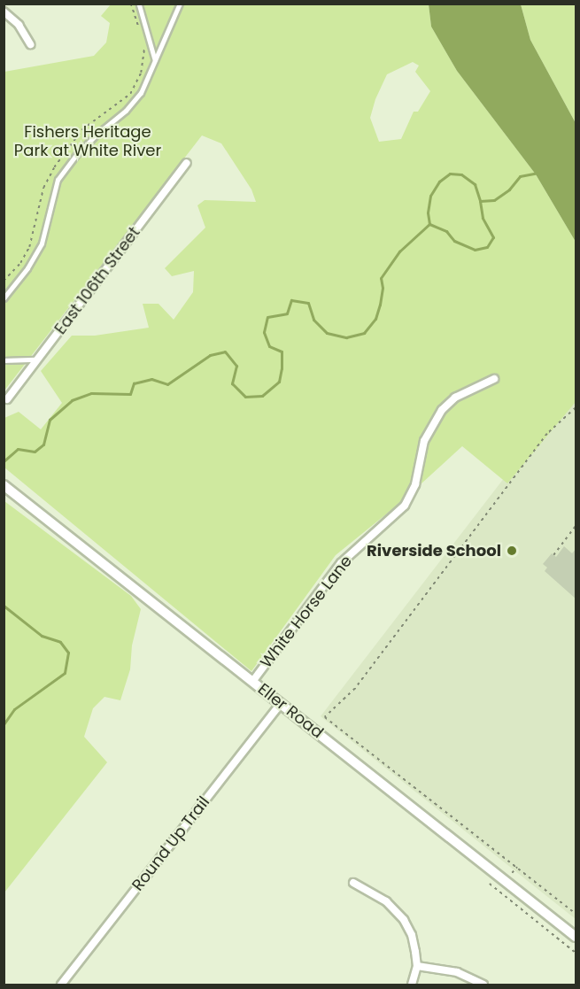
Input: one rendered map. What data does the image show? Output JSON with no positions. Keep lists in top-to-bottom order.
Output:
{
  "streets": {
    "street": [
      "East 106th Street",
      "White Horse Lane",
      "Eller Road",
      "Round Up Trail"
    ]
  },
  "crossings": [
    ["White Horse Lane", "Eller Road"],
    ["Eller Road", "Round Up Trail"]
  ],
  "parks": ["Fishers Heritage Park at White River"],
  "places": ["Riverside School"]
}
